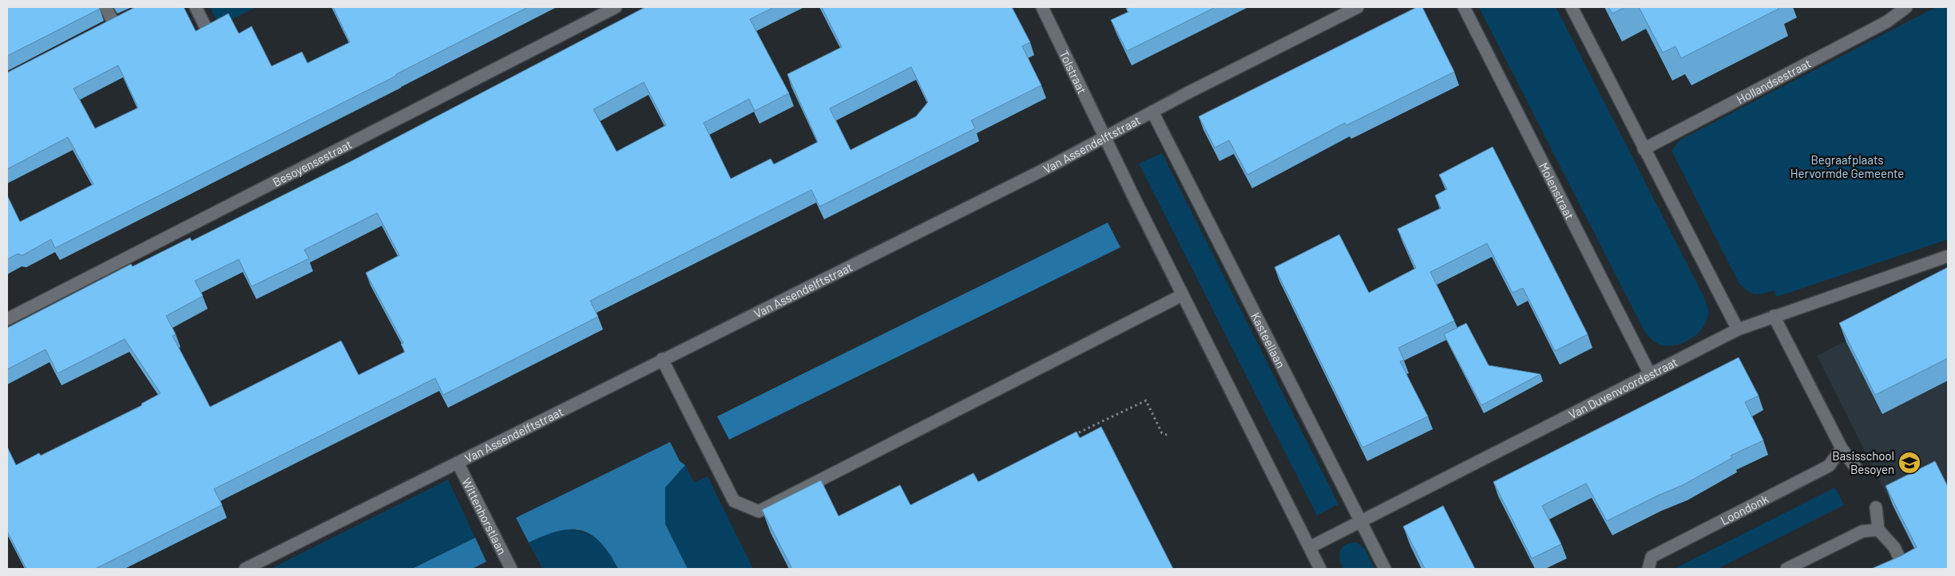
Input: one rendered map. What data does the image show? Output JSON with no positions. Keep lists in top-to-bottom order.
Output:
{
  "streets": {
    "street": [
      "Tolstraat",
      "Hollandsestraat",
      "Van Assendelftstraat",
      "Besoyensestraat",
      "Molenstraat",
      "Kasteellaan",
      "Van Duvenvoordestraat",
      "Loondonk",
      "Wittenhorstlaan"
    ]
  },
  "crossings": [
    ["Tolstraat", "Van Assendelftstraat"],
    ["Van Assendelftstraat", "Kasteellaan"],
    ["Van Assendelftstraat", "Wittenhorstlaan"],
    ["Molenstraat", "Van Duvenvoordestraat"],
    ["Kasteellaan", "Van Duvenvoordestraat"]
  ],
  "parks": ["Begraafplaats Hervormde Gemeente"],
  "places": {
    "school or university": ["Basisschool Besoyen"]
  }
}
